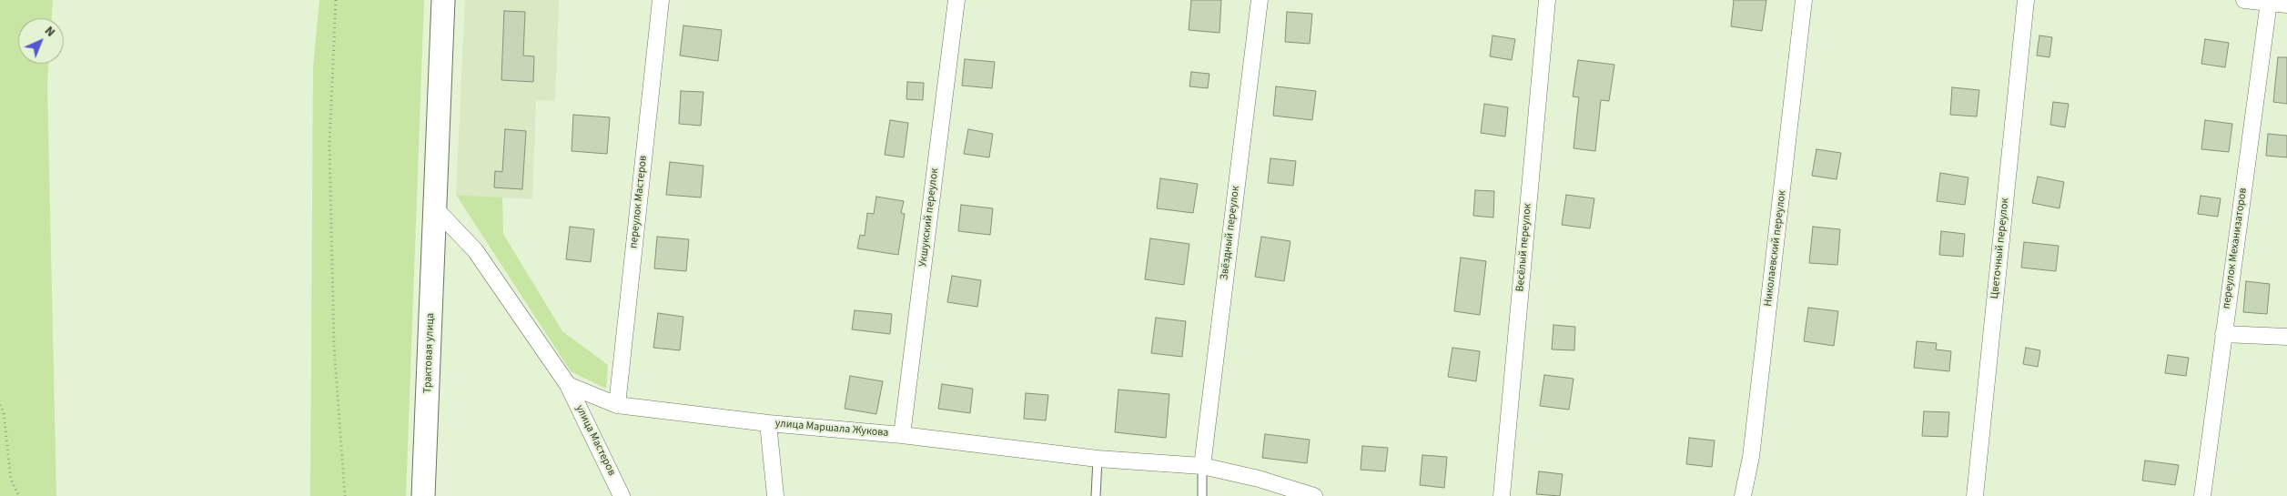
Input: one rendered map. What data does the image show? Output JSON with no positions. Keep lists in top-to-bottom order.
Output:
{
  "streets": {
    "main road": ["Трактовая улица"],
    "street": [
      "переулок Мастеров",
      "Укшукский переулок",
      "Звёздный переулок",
      "Весёлый переулок",
      "Николаевский переулок",
      "Цветочный переулок",
      "переулок Механизаторов",
      "улица Маршала Жукова",
      "улица Мастеров"
    ]
  },
  "crossings": [
    ["переулок Мастеров", "улица Маршала Жукова"],
    ["Укшукский переулок", "улица Маршала Жукова"],
    ["Звёздный переулок", "улица Маршала Жукова"],
    ["улица Маршала Жукова", "улица Мастеров"]
  ],
  "north": "top right"
}
